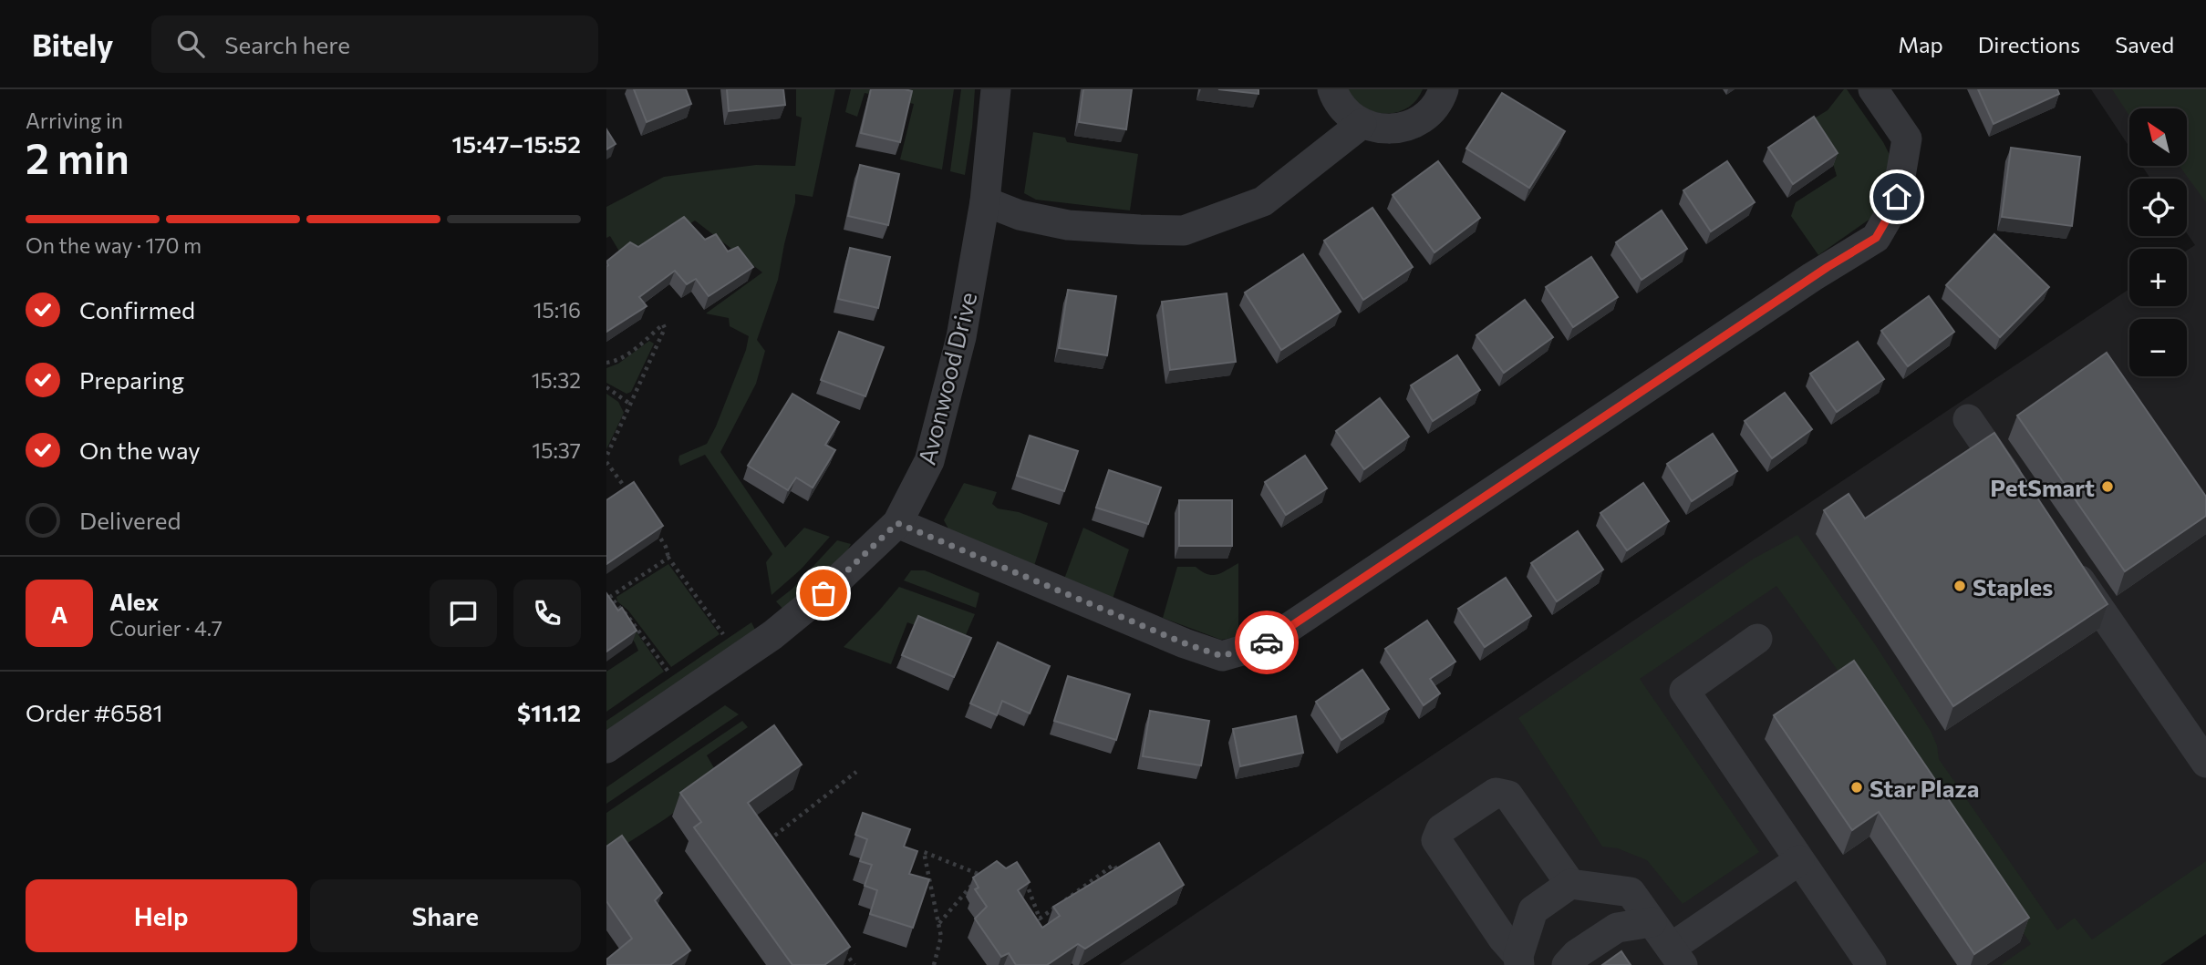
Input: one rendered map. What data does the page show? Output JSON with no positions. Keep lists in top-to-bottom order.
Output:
{
  "streets": {
    "street": ["Avonwood Drive"]
  },
  "places": ["PetSmart", "Staples", "Star Plaza"],
  "north": "top left",
  "page": {
    "header": "Bitely",
    "search": "Search here",
    "nav": ["Map", "Directions", "Saved"],
    "heading": ["2 min", "Arriving in", "15:47–15:52"],
    "panel": [
      "Alex",
      "Courier · 4.7",
      "Order #6581",
      "$11.12"
    ],
    "map_buttons": ["+", "−"],
    "bar": "On the way · 170 m",
    "list": [
      ["Confirmed", "15:16"],
      ["Preparing", "15:32"],
      ["On the way", "15:37"],
      "Delivered"
    ],
    "round": "A",
    "buttons": ["Help", "Share"]
  }
}
